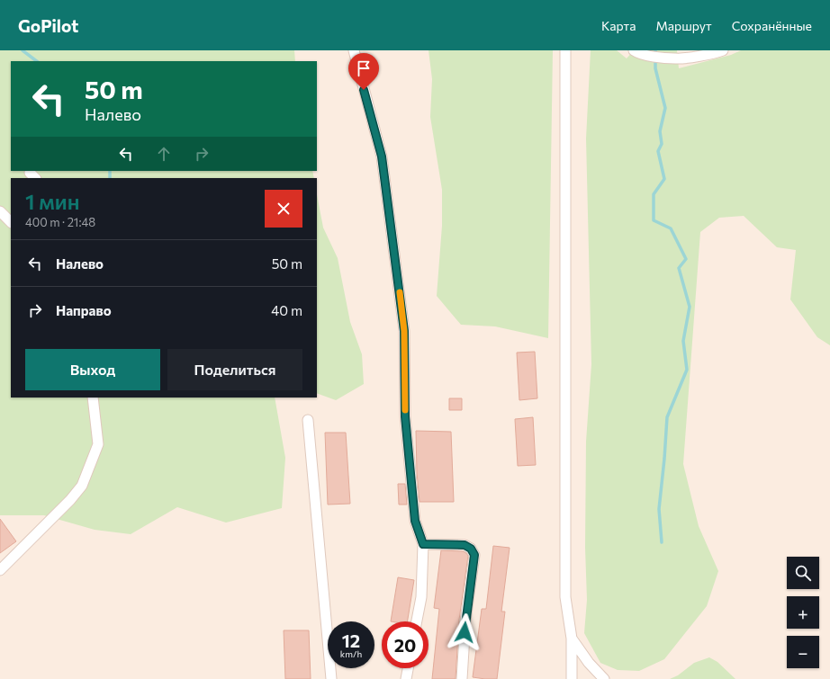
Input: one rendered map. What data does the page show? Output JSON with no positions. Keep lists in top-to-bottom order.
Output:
{
  "page": {
    "header": "GoPilot",
    "nav": ["Карта", "Маршрут", "Сохранённые"],
    "turn": ["50 m", "Налево"],
    "heading": ["1 мин", "400 m · 21:48"],
    "list": [
      {
        "name": "Налево",
        "value": "50 m"
      },
      {
        "name": "Направо",
        "value": "40 m"
      }
    ],
    "buttons": ["Выход", "Поделиться"],
    "map_buttons": ["+", "−"],
    "speed": "12 km/h",
    "limit": "20"
  }
}
